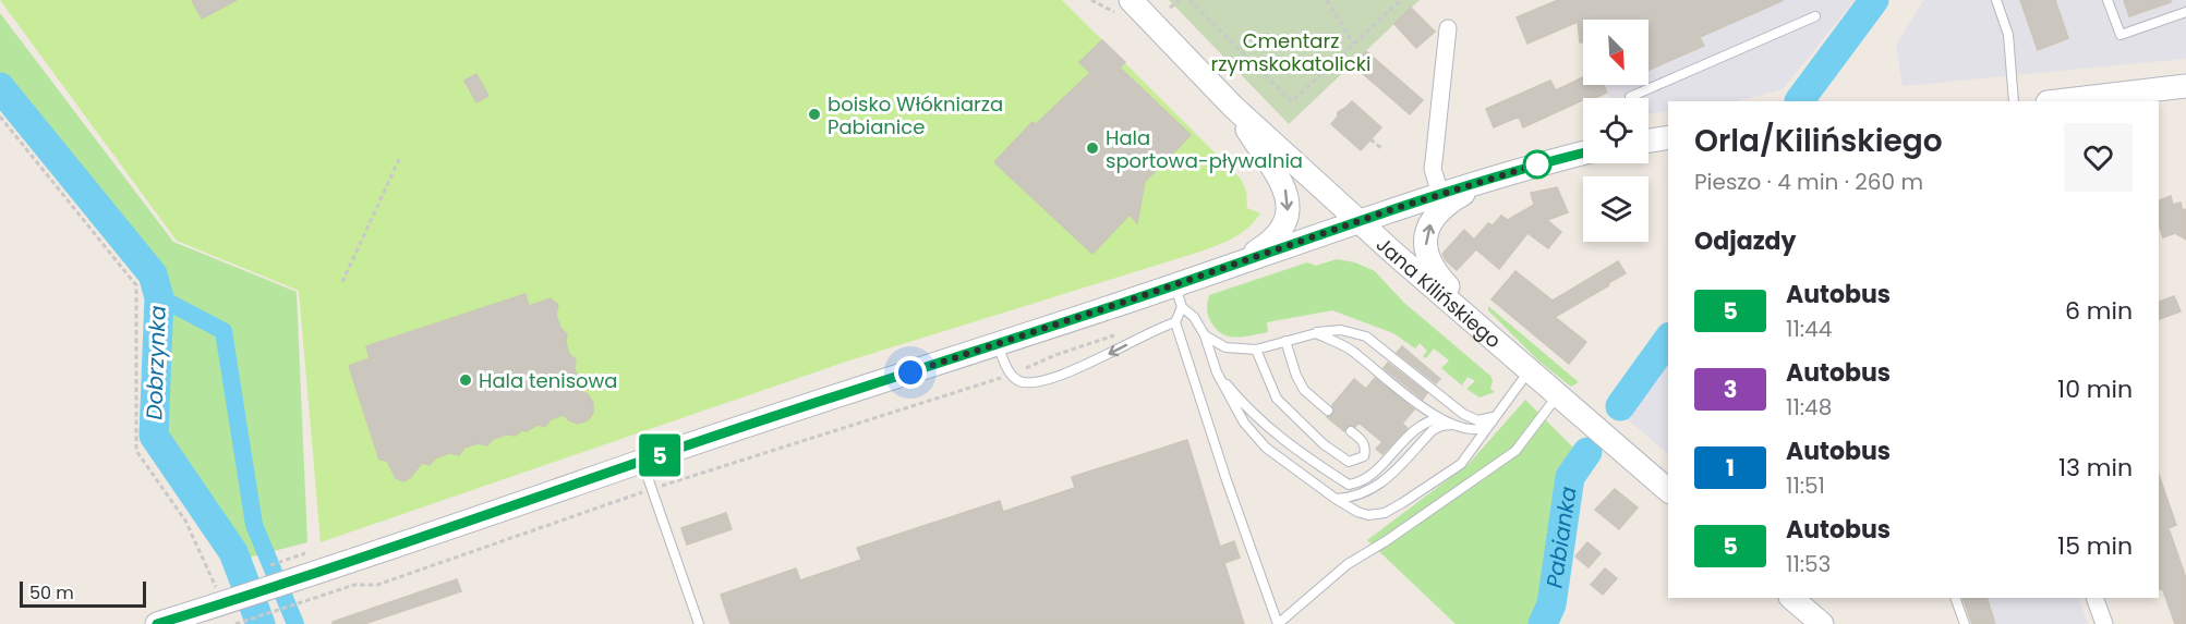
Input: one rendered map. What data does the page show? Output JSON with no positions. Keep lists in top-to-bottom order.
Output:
{
  "streets": {
    "street": ["Jana Kilińskiego"]
  },
  "water": ["Dobrzynka", "Pabianka"],
  "parks": ["Cmentarz rzymskokatolicki"],
  "places": ["boisko Włókniarza Pabianice", "Hala sportowa-pływalnia", "Hala tenisowa"],
  "lines": ["bus line 5"],
  "scale_bar": "50 m",
  "north": "bottom right",
  "page": {
    "on_map": "5",
    "heading": [
      ["Orla/Kilińskiego", "Pieszo · 4 min · 260 m"],
      "Odjazdy"
    ],
    "list": [
      {
        "mark": "5",
        "name": "Autobus",
        "note": "11:44",
        "value": "6 min"
      },
      {
        "mark": "3",
        "name": "Autobus",
        "note": "11:48",
        "value": "10 min"
      },
      {
        "mark": "1",
        "name": "Autobus",
        "note": "11:51",
        "value": "13 min"
      },
      {
        "mark": "5",
        "name": "Autobus",
        "note": "11:53",
        "value": "15 min"
      }
    ],
    "scale": "50 m"
  }
}
